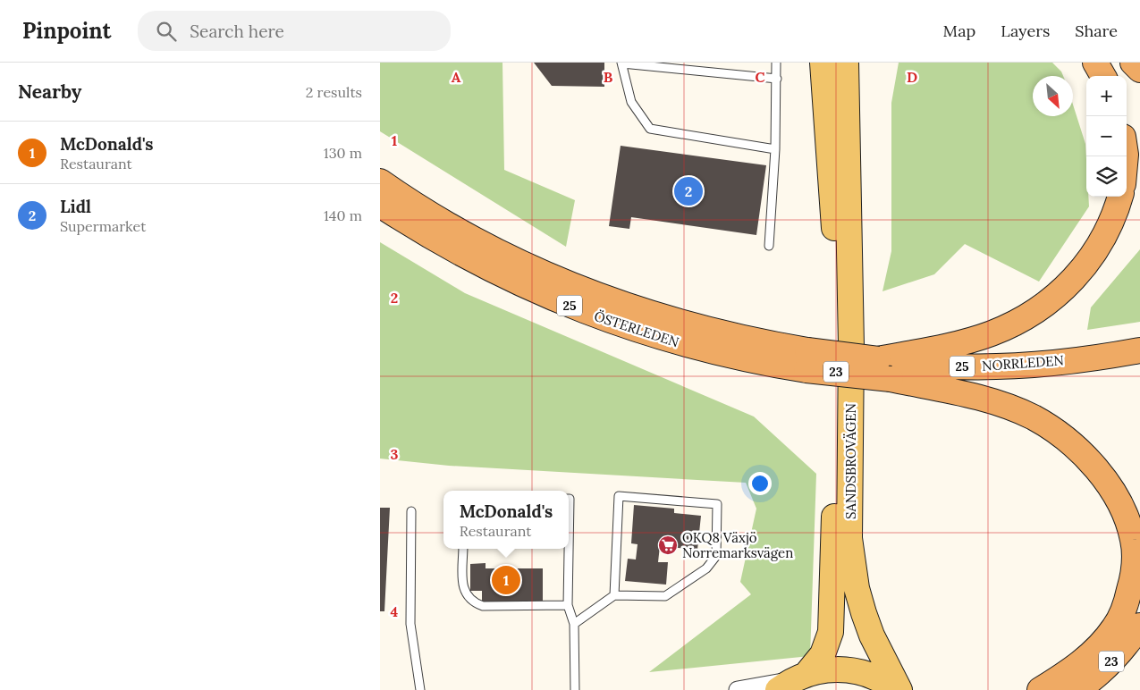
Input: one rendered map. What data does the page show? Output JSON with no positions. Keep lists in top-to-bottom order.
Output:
{
  "streets": {
    "highway": [
      "25",
      "ÖSTERLEDEN",
      "NORRLEDEN",
      "23"
    ],
    "main road": ["SANDSBROVÄGEN"]
  },
  "crossings": [
    ["ÖSTERLEDEN", "NORRLEDEN"]
  ],
  "places": {
    "supermarket": ["OKQ8 Växjö Norremarksvägen"]
  },
  "north": "bottom right",
  "page": {
    "header": "Pinpoint",
    "search": "Search here",
    "nav": ["Map", "Layers", "Share"],
    "heading": ["Nearby", "2 results"],
    "map_buttons": ["+", "−"],
    "list": [
      {
        "mark": "1",
        "name": "McDonald's",
        "note": "Restaurant",
        "value": "130 m"
      },
      {
        "mark": "2",
        "name": "Lidl",
        "note": "Supermarket",
        "value": "140 m"
      }
    ],
    "pins": ["2", "1"],
    "popup": ["McDonald's", "Restaurant"]
  },
  "grid": {
    "columns": [
      "A",
      "B",
      "C",
      "D"
    ],
    "rows": [
      "1",
      "2",
      "3",
      "4"
    ]
  }
}
